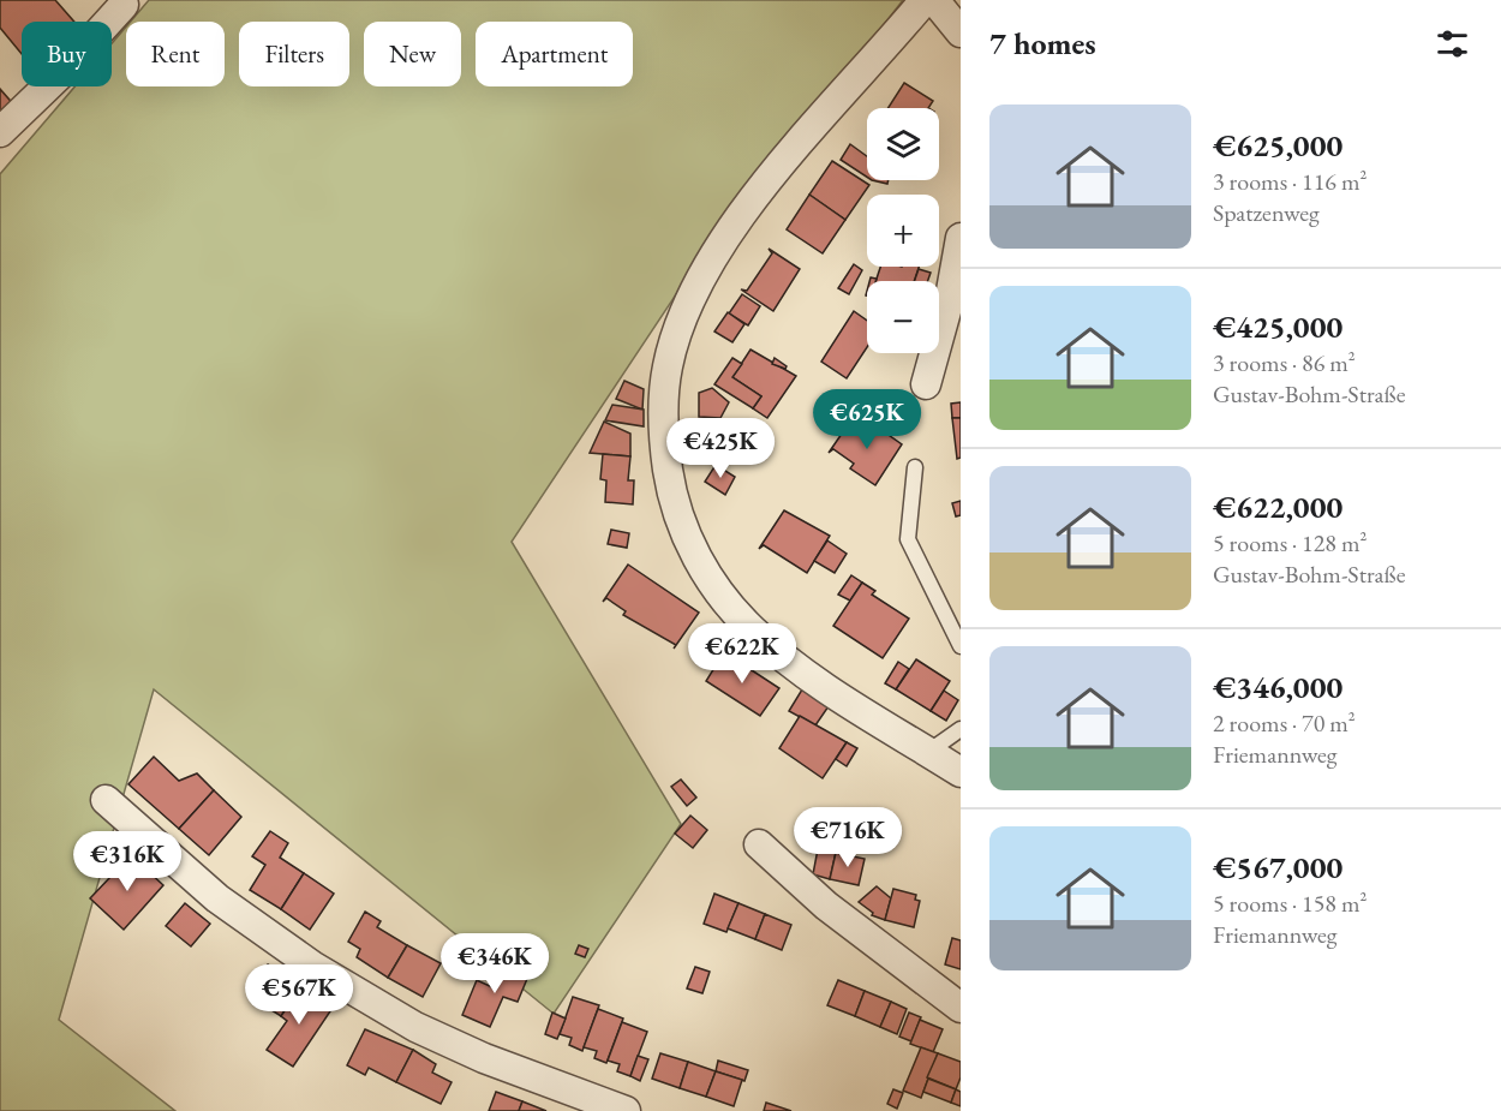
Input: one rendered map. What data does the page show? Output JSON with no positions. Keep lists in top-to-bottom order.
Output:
{
  "page": {
    "heading": "7 homes",
    "chip": [
      "Buy",
      "Rent",
      "Filters",
      "New",
      "Apartment"
    ],
    "list": [
      {
        "name": "€625,000",
        "note": "3 rooms · 116 m² · Spatzenweg"
      },
      {
        "name": "€425,000",
        "note": "3 rooms · 86 m² · Gustav-Bohm-Straße"
      },
      {
        "name": "€622,000",
        "note": "5 rooms · 128 m² · Gustav-Bohm-Straße"
      },
      {
        "name": "€346,000",
        "note": "2 rooms · 70 m² · Friemannweg"
      },
      {
        "name": "€567,000",
        "note": "5 rooms · 158 m² · Friemannweg"
      }
    ],
    "map_buttons": ["+", "−"],
    "price": [
      "€625K",
      "€425K",
      "€622K",
      "€716K",
      "€316K",
      "€346K",
      "€567K"
    ]
  }
}
